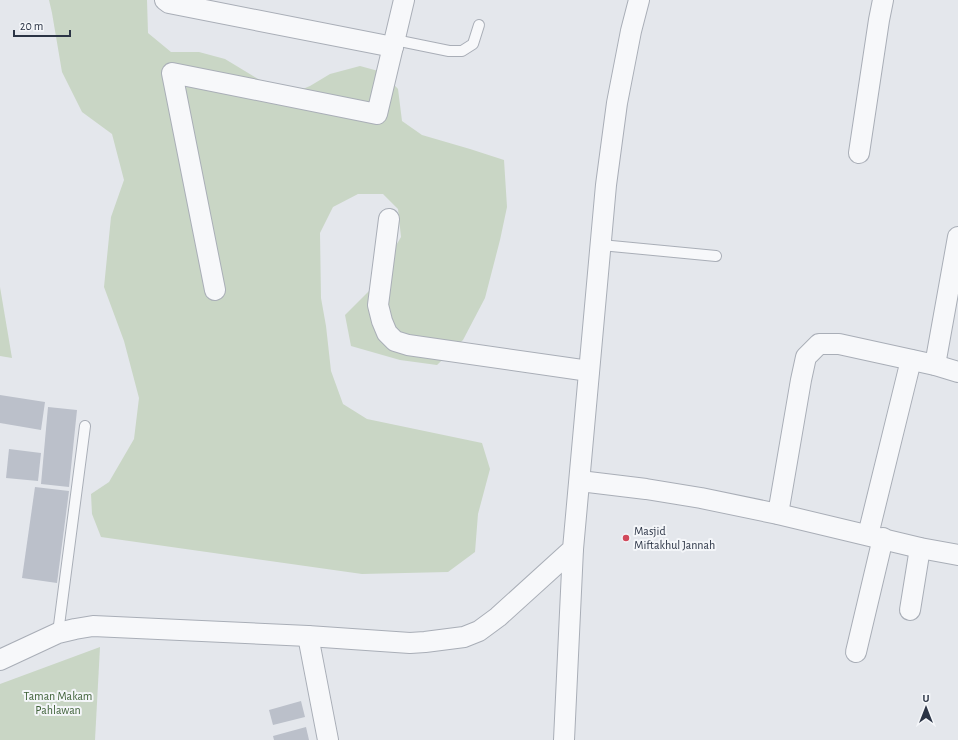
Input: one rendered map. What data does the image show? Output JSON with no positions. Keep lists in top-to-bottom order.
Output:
{
  "parks": ["Taman Makam Pahlawan"],
  "places": ["Masjid Miftakhul Jannah"],
  "scale_bar": "20 m",
  "north": "top"
}
